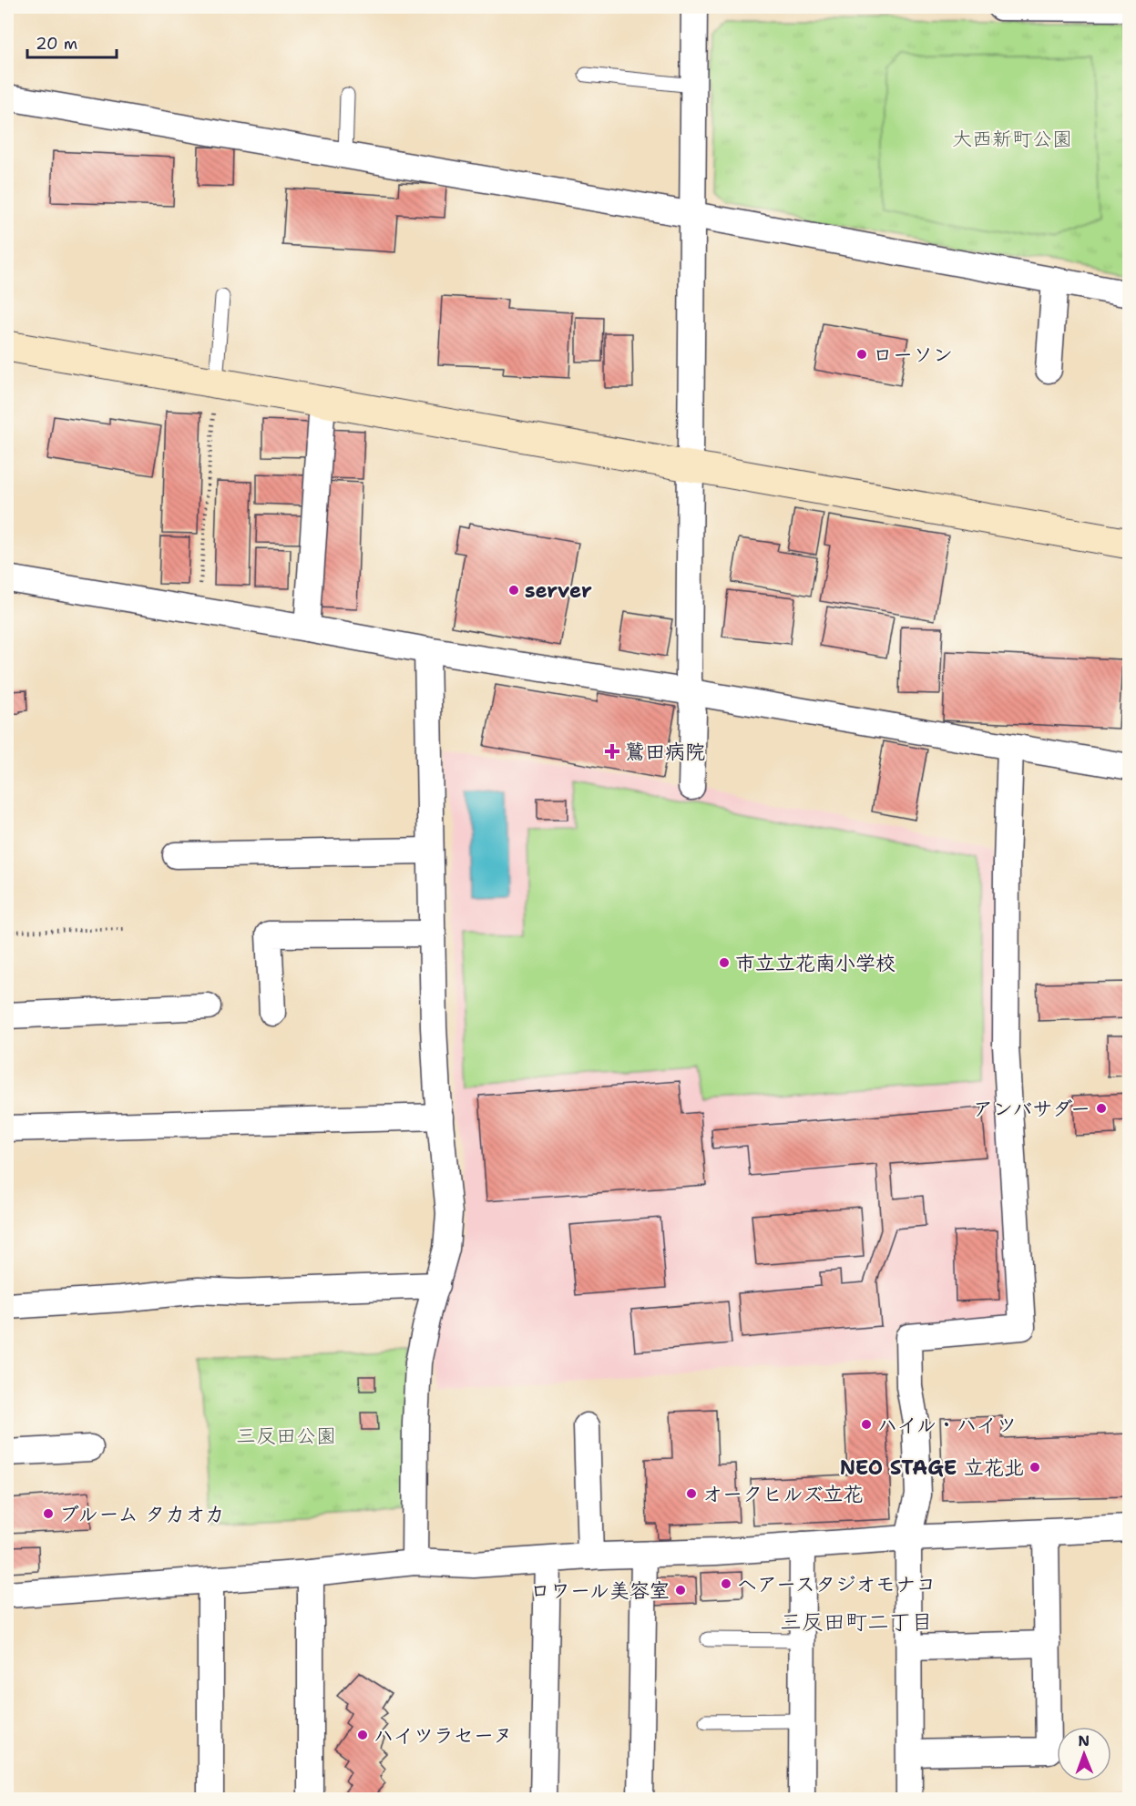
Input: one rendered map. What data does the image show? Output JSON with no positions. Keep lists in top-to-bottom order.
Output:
{
  "districts": ["三反田町二丁目"],
  "parks": ["大西新町公園", "三反田公園"],
  "places": {
    "other": [
      "ローソン",
      "server",
      "市立立花南小学校",
      "アンバサダー",
      "ハイル・ハイツ",
      "NEO STAGE 立花北",
      "オークヒルズ立花",
      "ブルーム タカオカ",
      "ヘアースタジオモナコ",
      "ロワール美容室",
      "ハイツラセーヌ"
    ],
    "health": ["鷲田病院"]
  },
  "scale_bar": "20 m",
  "north": "top"
}
